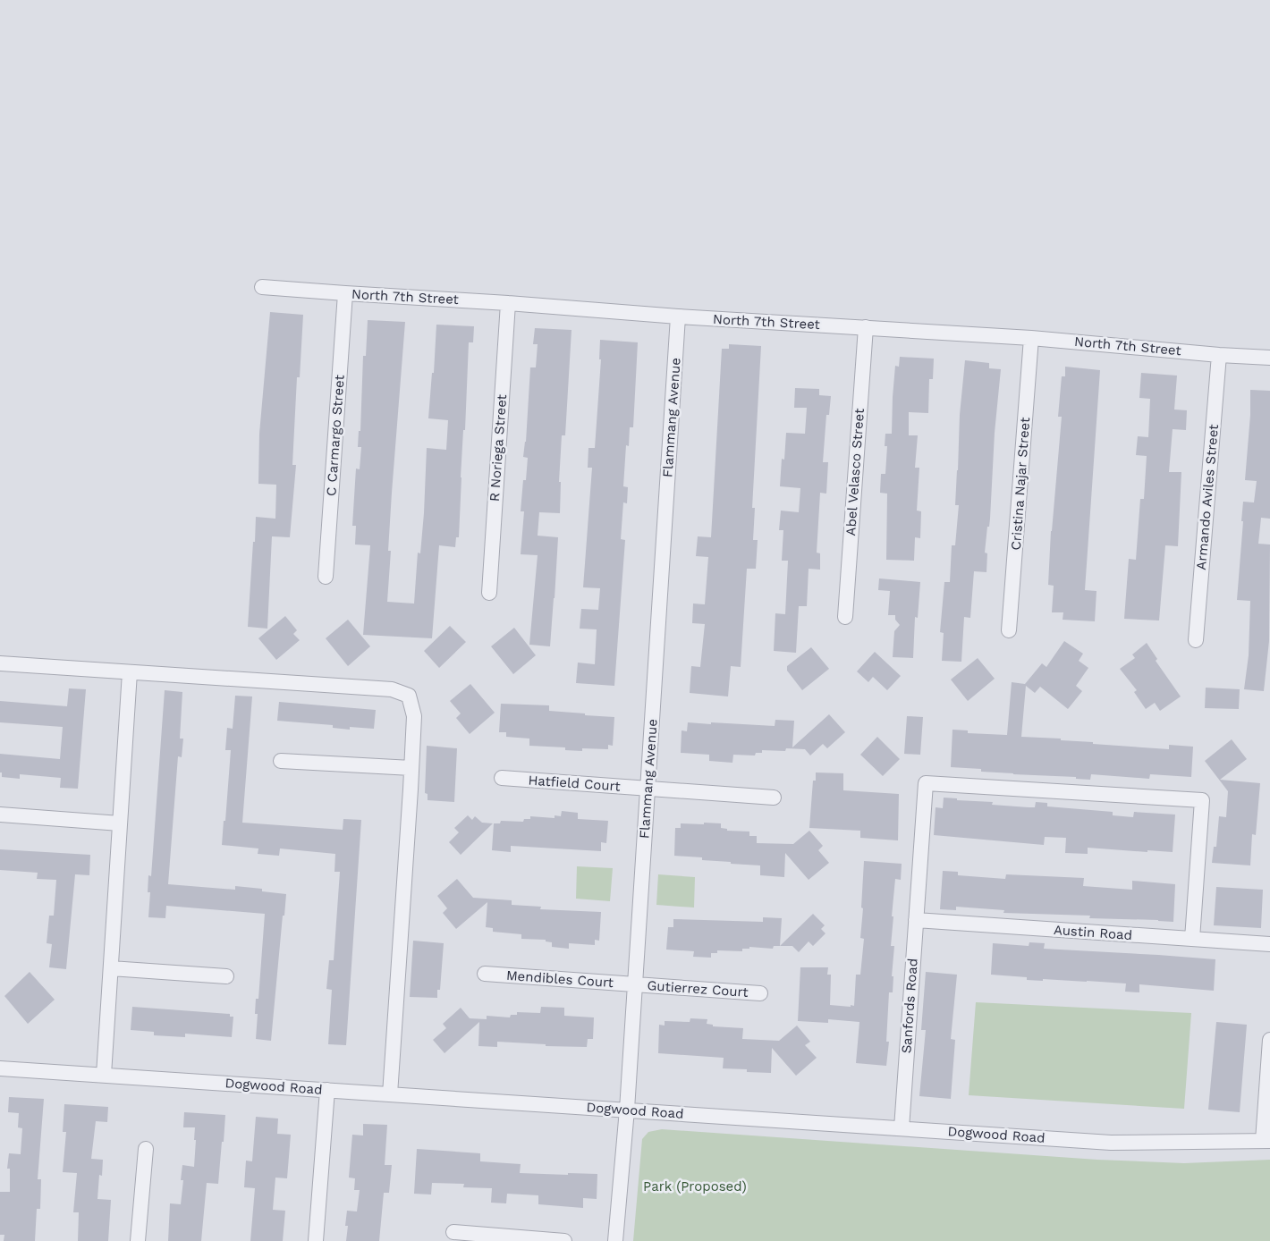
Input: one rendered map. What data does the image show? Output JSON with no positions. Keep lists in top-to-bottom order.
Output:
{
  "streets": {
    "street": [
      "North 7th Street",
      "Flammang Avenue",
      "C Carmargo Street",
      "R Noriega Street",
      "Abel Velasco Street",
      "Cristina Najar Street",
      "Armando Aviles Street",
      "Hatfield Court",
      "Austin Road",
      "Mendibles Court",
      "Gutierrez Court",
      "Sanfords Road",
      "Dogwood Road"
    ]
  },
  "crossings": [
    ["North 7th Street", "Flammang Avenue"],
    ["North 7th Street", "C Carmargo Street"],
    ["North 7th Street", "R Noriega Street"],
    ["North 7th Street", "Abel Velasco Street"],
    ["North 7th Street", "Cristina Najar Street"],
    ["North 7th Street", "Armando Aviles Street"],
    ["Flammang Avenue", "Hatfield Court"],
    ["Flammang Avenue", "Mendibles Court"],
    ["Flammang Avenue", "Gutierrez Court"],
    ["Flammang Avenue", "Dogwood Road"],
    ["Austin Road", "Sanfords Road"],
    ["Mendibles Court", "Gutierrez Court"],
    ["Sanfords Road", "Dogwood Road"]
  ],
  "parks": ["Park (Proposed)"]
}
